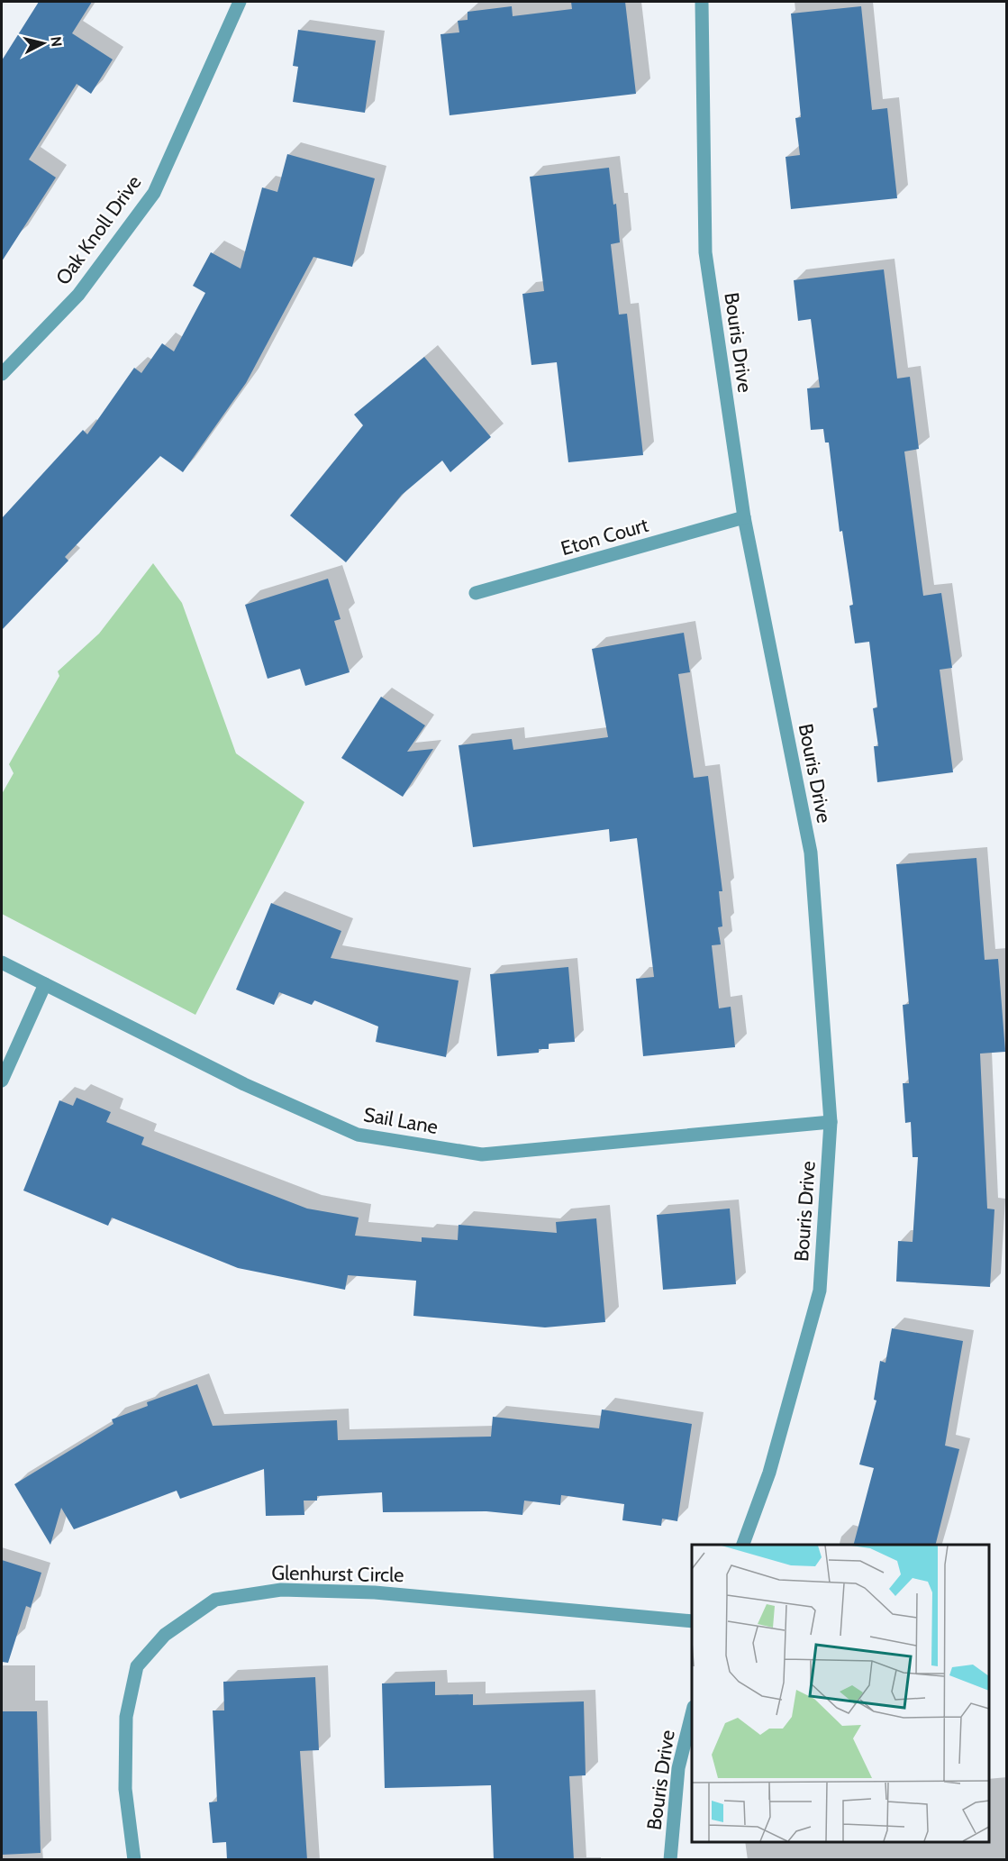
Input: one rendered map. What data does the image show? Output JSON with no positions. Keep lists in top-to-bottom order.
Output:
{
  "streets": {
    "street": [
      "Oak Knoll Drive",
      "Bouris Drive",
      "Eton Court",
      "Sail Lane",
      "Glenhurst Circle"
    ]
  },
  "crossings": [
    ["Bouris Drive", "Eton Court"],
    ["Bouris Drive", "Sail Lane"]
  ],
  "north": "right"
}
